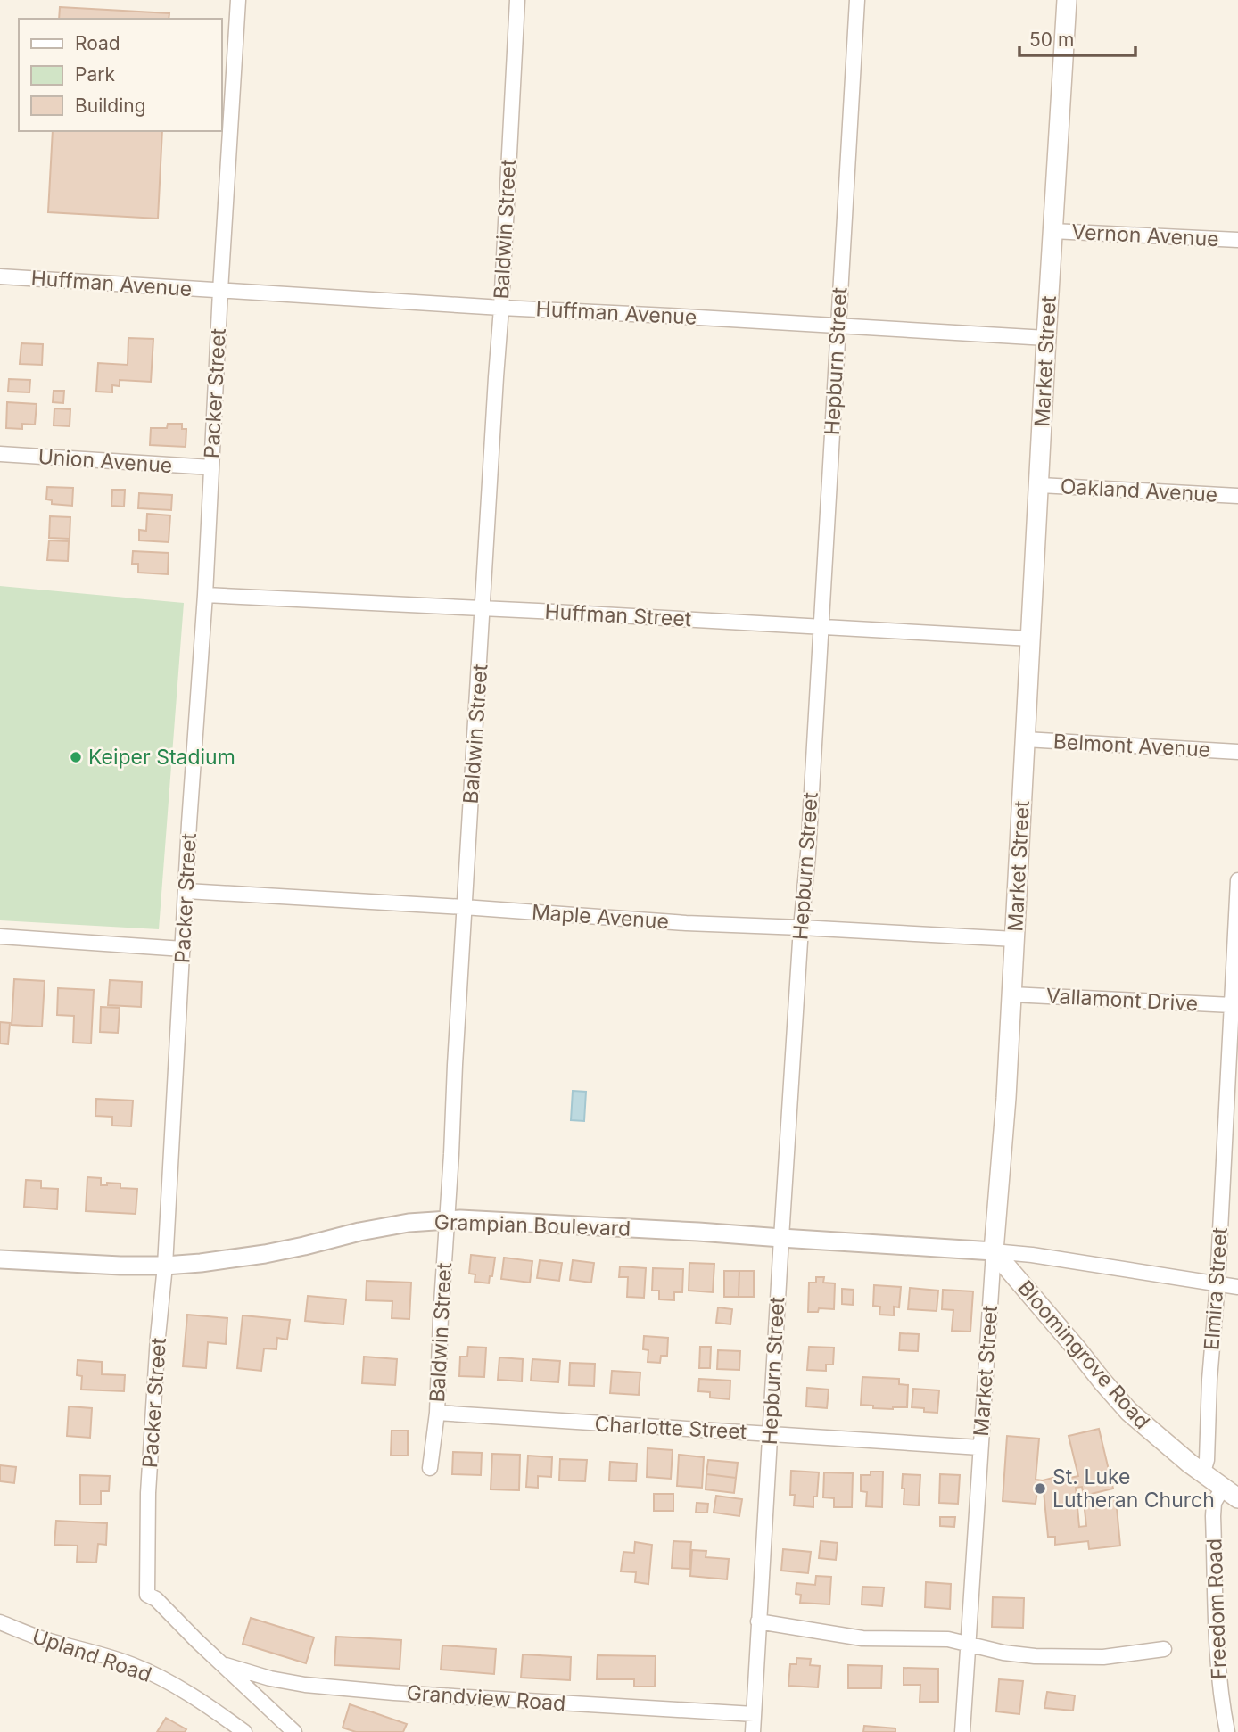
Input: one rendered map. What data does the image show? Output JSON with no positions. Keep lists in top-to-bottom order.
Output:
{
  "streets": {
    "main road": ["Market Street", "Bloomingrove Road"],
    "street": [
      "Baldwin Street",
      "Vernon Avenue",
      "Huffman Avenue",
      "Hepburn Street",
      "Packer Street",
      "Union Avenue",
      "Oakland Avenue",
      "Huffman Street",
      "Belmont Avenue",
      "Maple Avenue",
      "Vallamont Drive",
      "Grampian Boulevard",
      "Elmira Street",
      "Charlotte Street",
      "Freedom Road",
      "Upland Road",
      "Grandview Road"
    ]
  },
  "crossings": [
    ["Baldwin Street", "Huffman Avenue"],
    ["Baldwin Street", "Huffman Street"],
    ["Baldwin Street", "Maple Avenue"],
    ["Baldwin Street", "Grampian Boulevard"],
    ["Baldwin Street", "Charlotte Street"],
    ["Vernon Avenue", "Market Street"],
    ["Huffman Avenue", "Hepburn Street"],
    ["Huffman Avenue", "Market Street"],
    ["Huffman Avenue", "Packer Street"],
    ["Hepburn Street", "Huffman Street"],
    ["Hepburn Street", "Maple Avenue"],
    ["Hepburn Street", "Grampian Boulevard"],
    ["Hepburn Street", "Charlotte Street"],
    ["Hepburn Street", "Grandview Road"],
    ["Market Street", "Oakland Avenue"],
    ["Market Street", "Huffman Street"],
    ["Market Street", "Belmont Avenue"],
    ["Market Street", "Maple Avenue"],
    ["Market Street", "Vallamont Drive"],
    ["Market Street", "Grampian Boulevard"],
    ["Market Street", "Bloomingrove Road"],
    ["Market Street", "Charlotte Street"],
    ["Packer Street", "Union Avenue"],
    ["Packer Street", "Huffman Street"],
    ["Packer Street", "Maple Avenue"],
    ["Packer Street", "Grampian Boulevard"],
    ["Packer Street", "Grandview Road"],
    ["Vallamont Drive", "Elmira Street"],
    ["Grampian Boulevard", "Bloomingrove Road"],
    ["Elmira Street", "Bloomingrove Road"],
    ["Bloomingrove Road", "Freedom Road"]
  ],
  "places": ["Keiper Stadium", "St. Luke Lutheran Church"],
  "legend": ["Road", "Park", "Building"],
  "scale_bar": "50 m"
}
